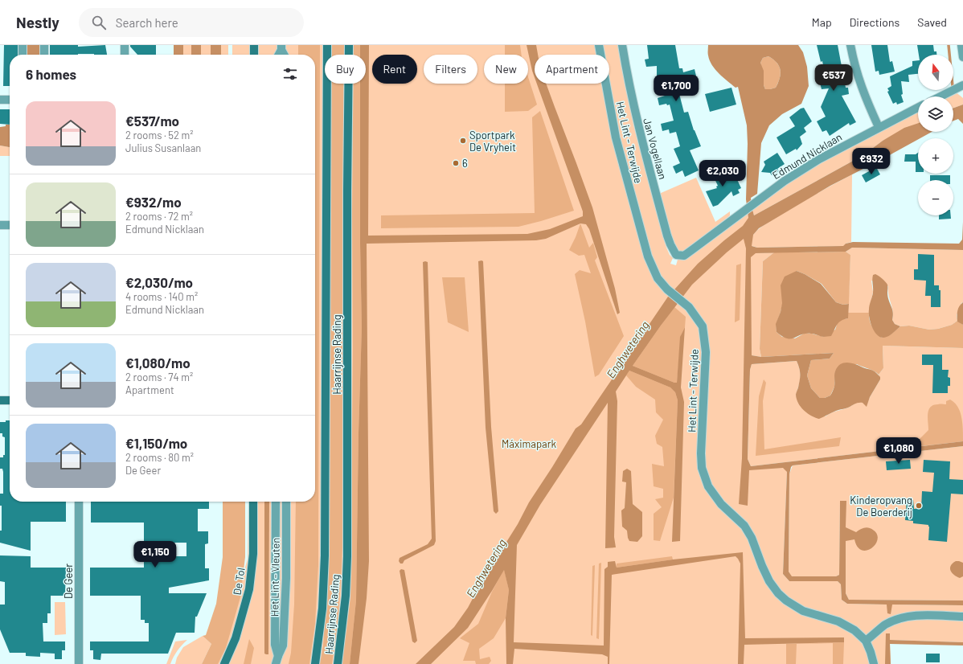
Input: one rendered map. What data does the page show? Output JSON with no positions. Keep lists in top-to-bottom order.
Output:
{
  "streets": {
    "main road": ["Haarrijnse Rading", "De Tol"],
    "street": [
      "Het Lint - Terwijde",
      "Jan Vogellaan",
      "Edmund Nicklaan",
      "Het Lint - Vleuten",
      "De Geer"
    ]
  },
  "crossings": [
    ["Jan Vogellaan", "Edmund Nicklaan"]
  ],
  "water": ["Enghwetering"],
  "parks": ["Máximapark"],
  "places": ["Sportpark De Vryheit", "6", "Kinderopvang De Boerderij"],
  "north": "top",
  "page": {
    "header": "Nestly",
    "search": "Search here",
    "nav": ["Map", "Directions", "Saved"],
    "map_buttons": ["+", "−"],
    "chip": [
      "Buy",
      "Rent",
      "Filters",
      "New",
      "Apartment"
    ],
    "heading": "6 homes",
    "price": [
      "€537",
      "€1,700",
      "€932",
      "€2,030",
      "€1,080",
      "€1,150"
    ],
    "list": [
      {
        "name": "€537/mo",
        "note": "2 rooms · 52 m² · Julius Susanlaan"
      },
      {
        "name": "€932/mo",
        "note": "2 rooms · 72 m² · Edmund Nicklaan"
      },
      {
        "name": "€2,030/mo",
        "note": "4 rooms · 140 m² · Edmund Nicklaan"
      },
      {
        "name": "€1,080/mo",
        "note": "2 rooms · 74 m² · Apartment"
      },
      {
        "name": "€1,150/mo",
        "note": "2 rooms · 80 m² · De Geer"
      }
    ]
  }
}
